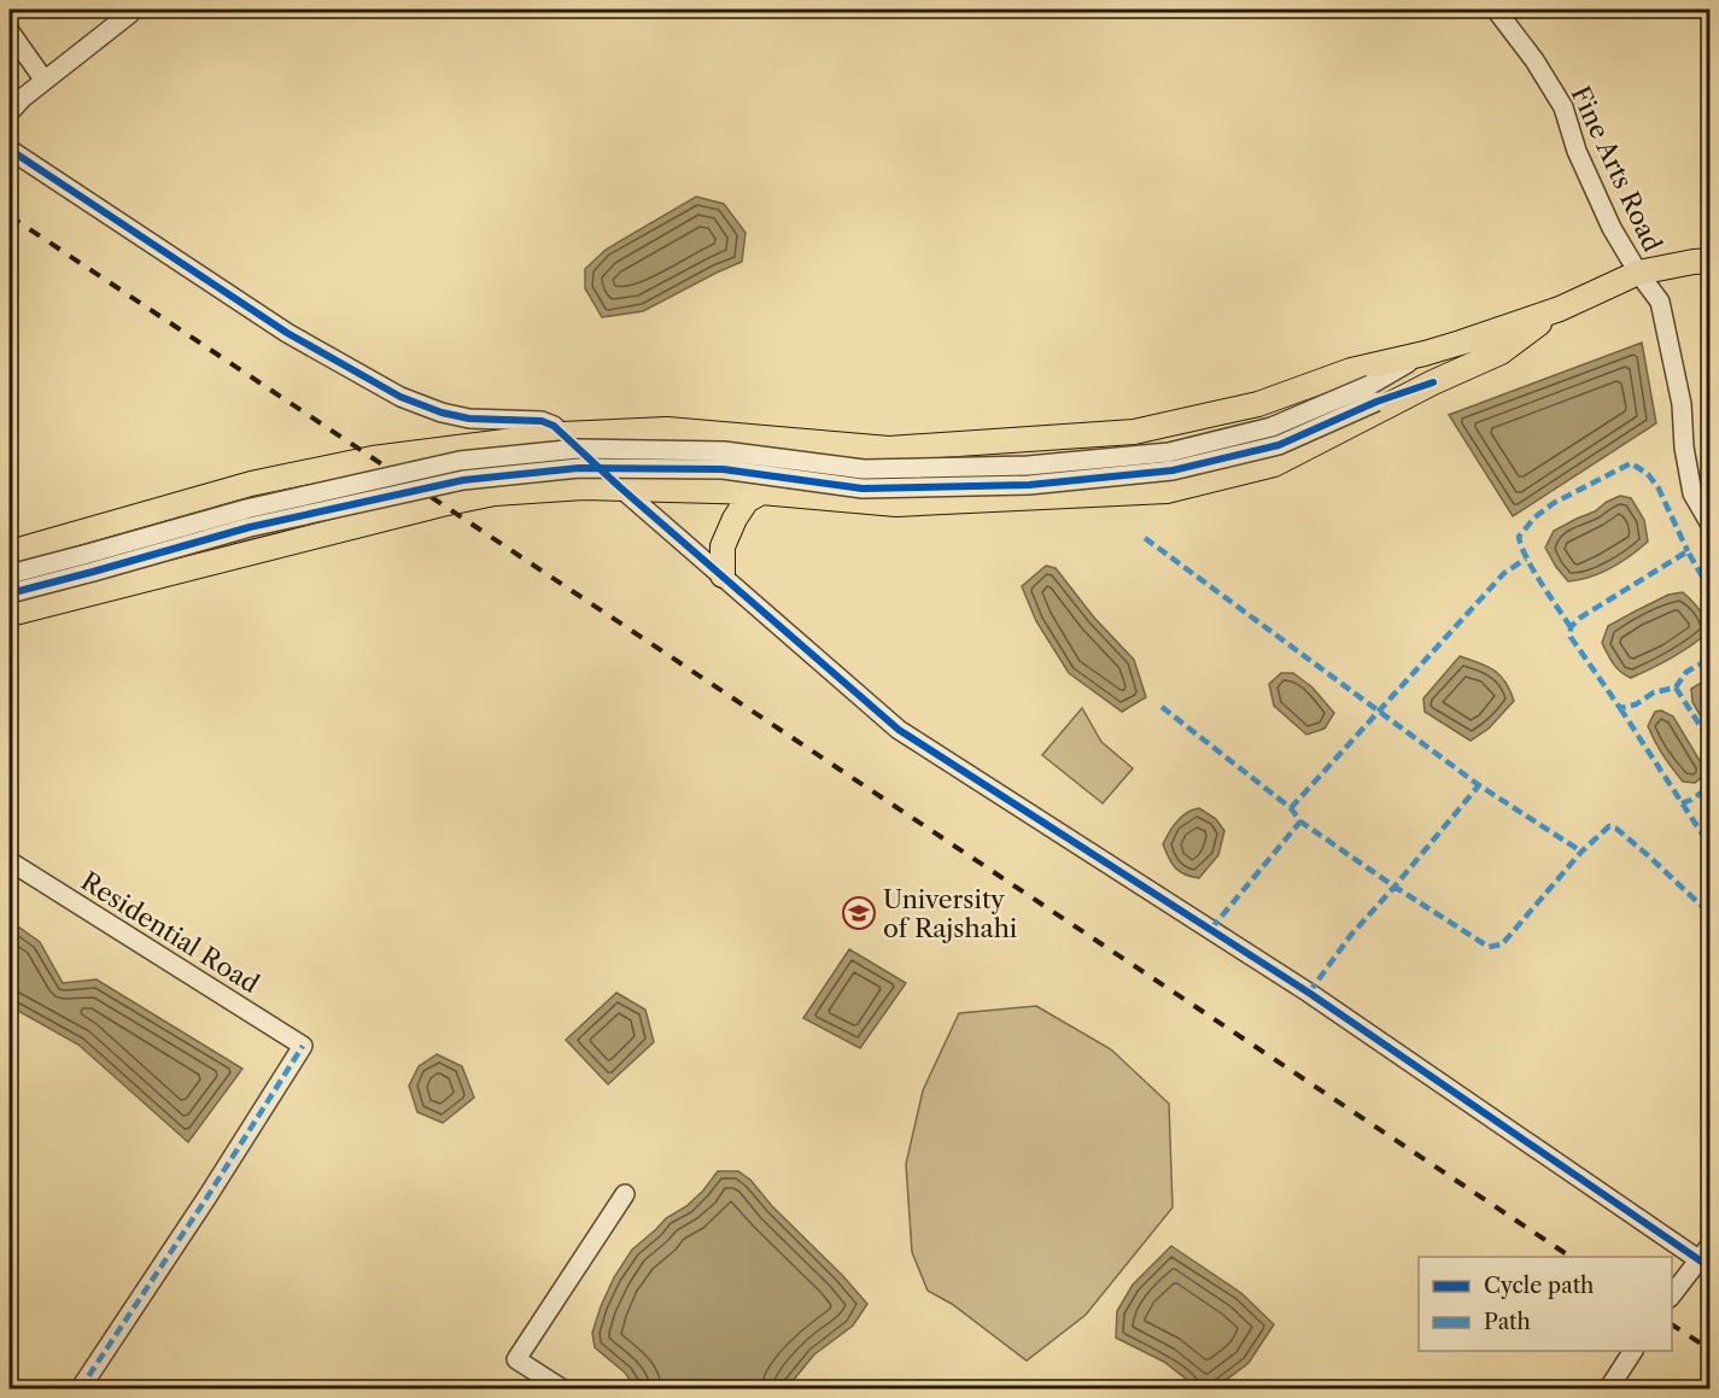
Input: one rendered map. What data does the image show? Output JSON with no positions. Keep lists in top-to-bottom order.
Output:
{
  "streets": {
    "street": ["Fine Arts Road", "Residential Road"]
  },
  "places": {
    "school or university": ["University of Rajshahi"]
  },
  "legend": ["Cycle path", "Path"]
}
